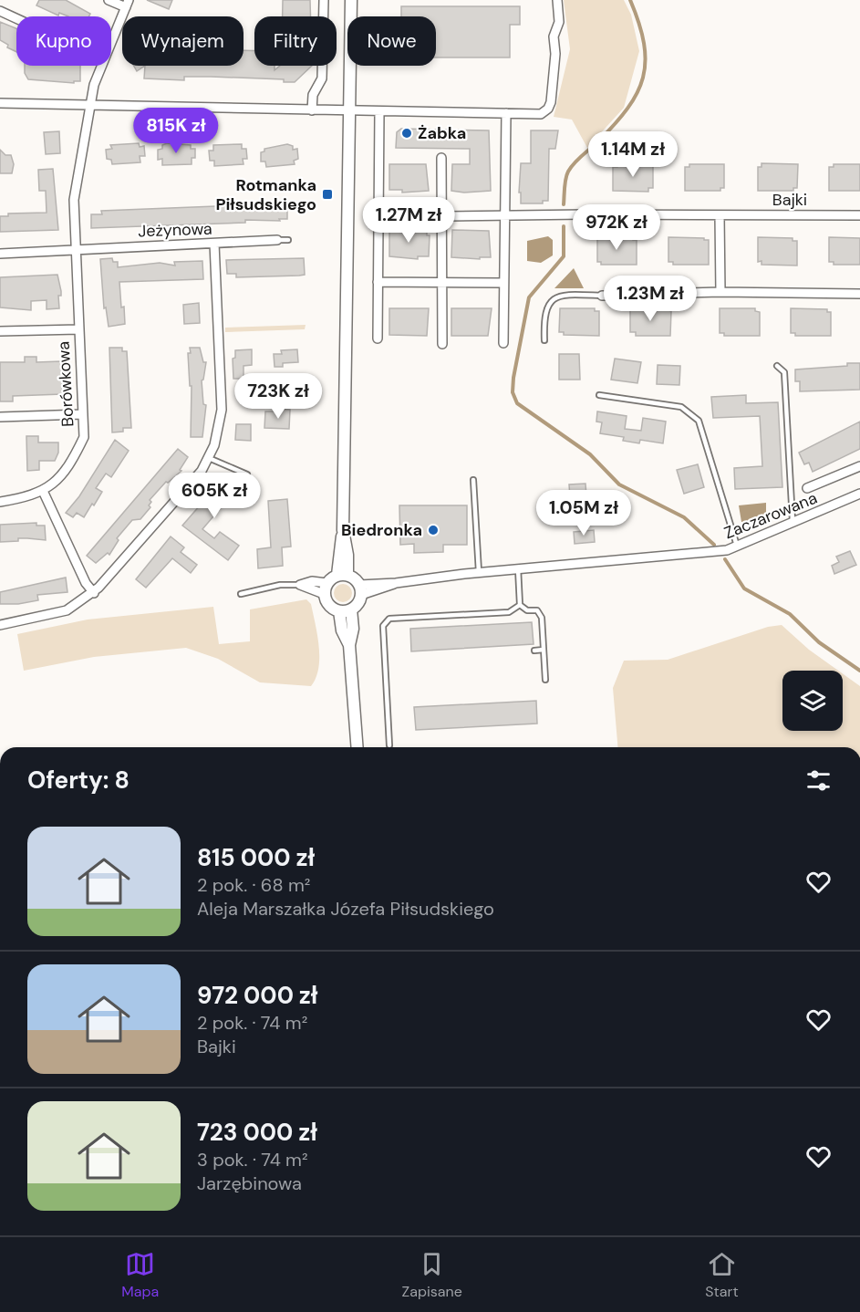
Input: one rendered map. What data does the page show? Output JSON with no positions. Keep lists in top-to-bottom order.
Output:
{
  "streets": {
    "street": [
      "Bajki",
      "Jeżynowa",
      "Borówkowa",
      "Zaczarowana"
    ]
  },
  "crossings": [
    ["Jeżynowa", "Borówkowa"]
  ],
  "places": {
    "other": ["Żabka", "Biedronka"],
    "transit": ["Rotmanka Piłsudskiego"]
  },
  "page": {
    "chip": [
      "Kupno",
      "Wynajem",
      "Filtry",
      "Nowe"
    ],
    "price": [
      "815K zł",
      "1.14M zł",
      "1.27M zł",
      "972K zł",
      "1.23M zł",
      "723K zł",
      "605K zł",
      "1.05M zł"
    ],
    "heading": "Oferty: 8",
    "list": [
      {
        "name": "815 000 zł",
        "note": "2 pok. · 68 m² · Aleja Marszałka Józefa Piłsudskiego"
      },
      {
        "name": "972 000 zł",
        "note": "2 pok. · 74 m² · Bajki"
      },
      {
        "name": "723 000 zł",
        "note": "3 pok. · 74 m² · Jarzębinowa"
      }
    ],
    "tabs": ["Mapa", "Zapisane", "Start"]
  }
}
